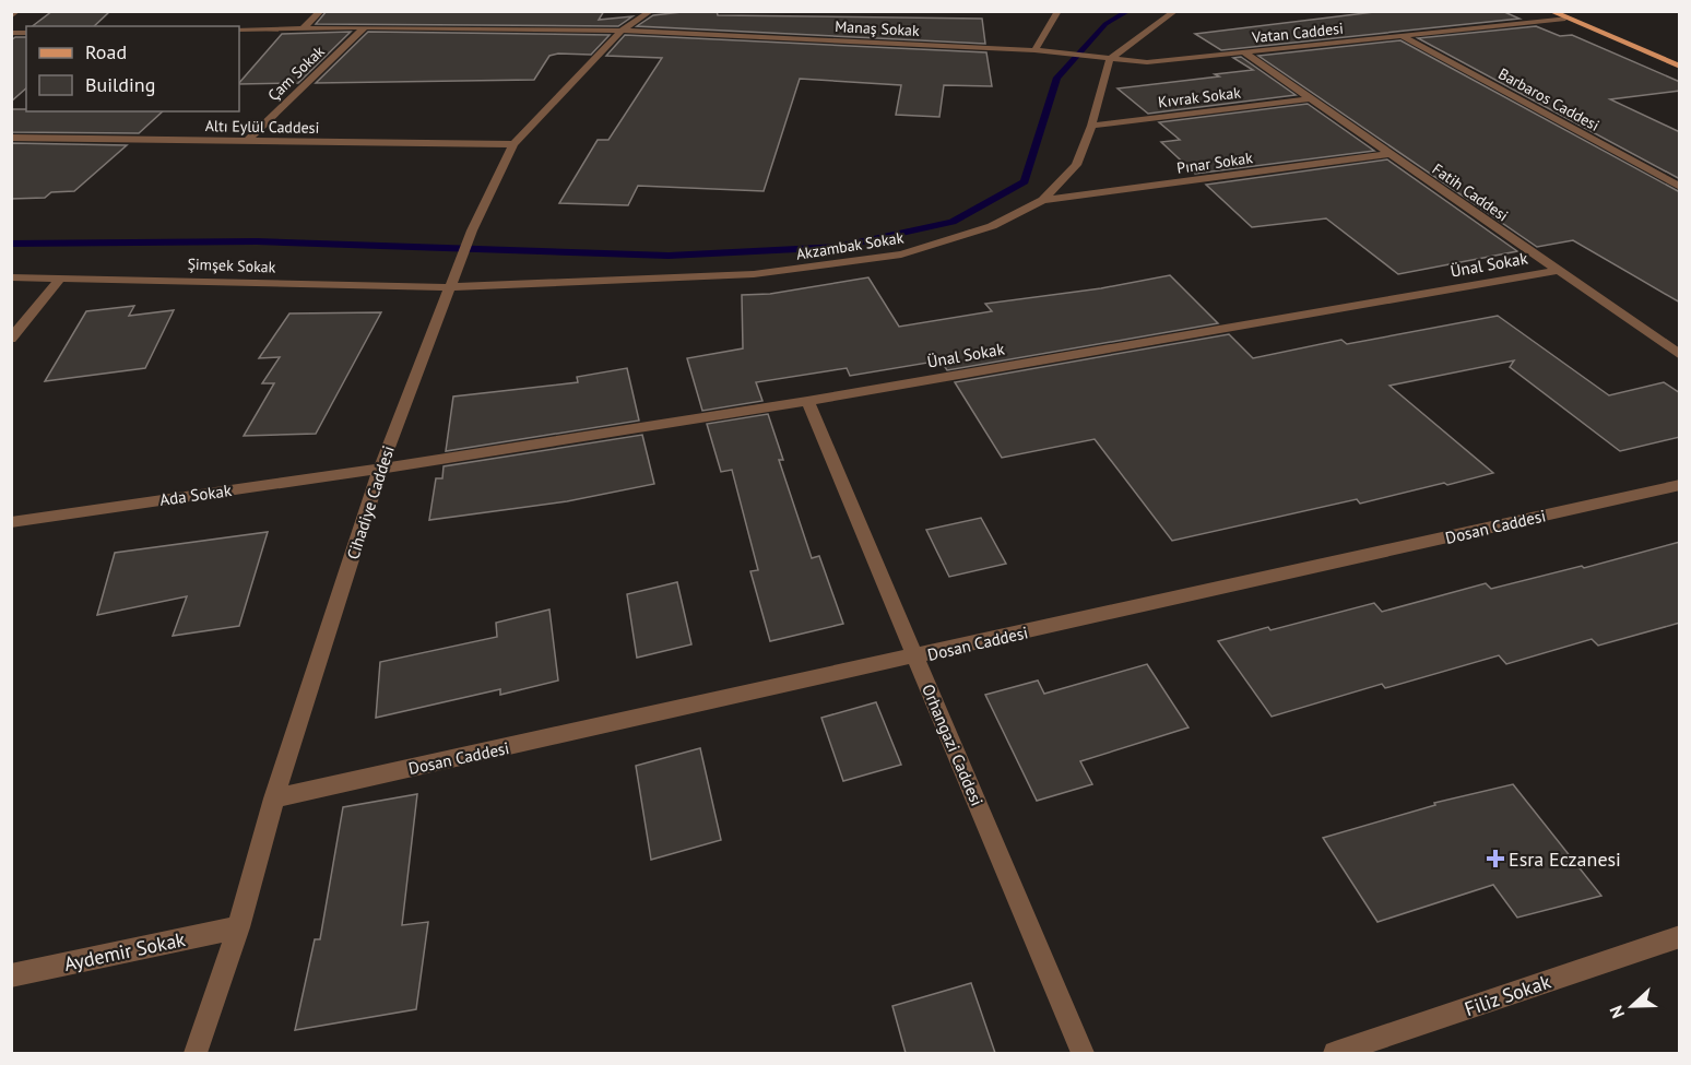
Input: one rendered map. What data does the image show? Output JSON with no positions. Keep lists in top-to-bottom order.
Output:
{
  "streets": {
    "street": [
      "Manaş Sokak",
      "Vatan Caddesi",
      "Çam Sokak",
      "Kıvrak Sokak",
      "Barbaros Caddesi",
      "Altı Eylül Caddesi",
      "Pınar Sokak",
      "Fatih Caddesi",
      "Akzambak Sokak",
      "Ünal Sokak",
      "Şimşek Sokak",
      "Ada Sokak",
      "Cihadiye Caddesi",
      "Dosan Caddesi",
      "Orhangazi Caddesi",
      "Aydemir Sokak",
      "Filiz Sokak"
    ]
  },
  "crossings": [
    ["Manaş Sokak", "Vatan Caddesi"],
    ["Manaş Sokak", "Çam Sokak"],
    ["Manaş Sokak", "Cihadiye Caddesi"],
    ["Vatan Caddesi", "Barbaros Caddesi"],
    ["Vatan Caddesi", "Fatih Caddesi"],
    ["Vatan Caddesi", "Akzambak Sokak"],
    ["Çam Sokak", "Altı Eylül Caddesi"],
    ["Kıvrak Sokak", "Fatih Caddesi"],
    ["Kıvrak Sokak", "Akzambak Sokak"],
    ["Altı Eylül Caddesi", "Cihadiye Caddesi"],
    ["Pınar Sokak", "Fatih Caddesi"],
    ["Pınar Sokak", "Akzambak Sokak"],
    ["Fatih Caddesi", "Ünal Sokak"],
    ["Akzambak Sokak", "Şimşek Sokak"],
    ["Akzambak Sokak", "Cihadiye Caddesi"],
    ["Ünal Sokak", "Ada Sokak"],
    ["Ünal Sokak", "Cihadiye Caddesi"],
    ["Ünal Sokak", "Orhangazi Caddesi"],
    ["Şimşek Sokak", "Cihadiye Caddesi"],
    ["Ada Sokak", "Cihadiye Caddesi"],
    ["Cihadiye Caddesi", "Dosan Caddesi"],
    ["Cihadiye Caddesi", "Aydemir Sokak"],
    ["Dosan Caddesi", "Orhangazi Caddesi"]
  ],
  "places": {
    "health": ["Esra Eczanesi"]
  },
  "legend": ["Road", "Building"],
  "north": "left"
}
